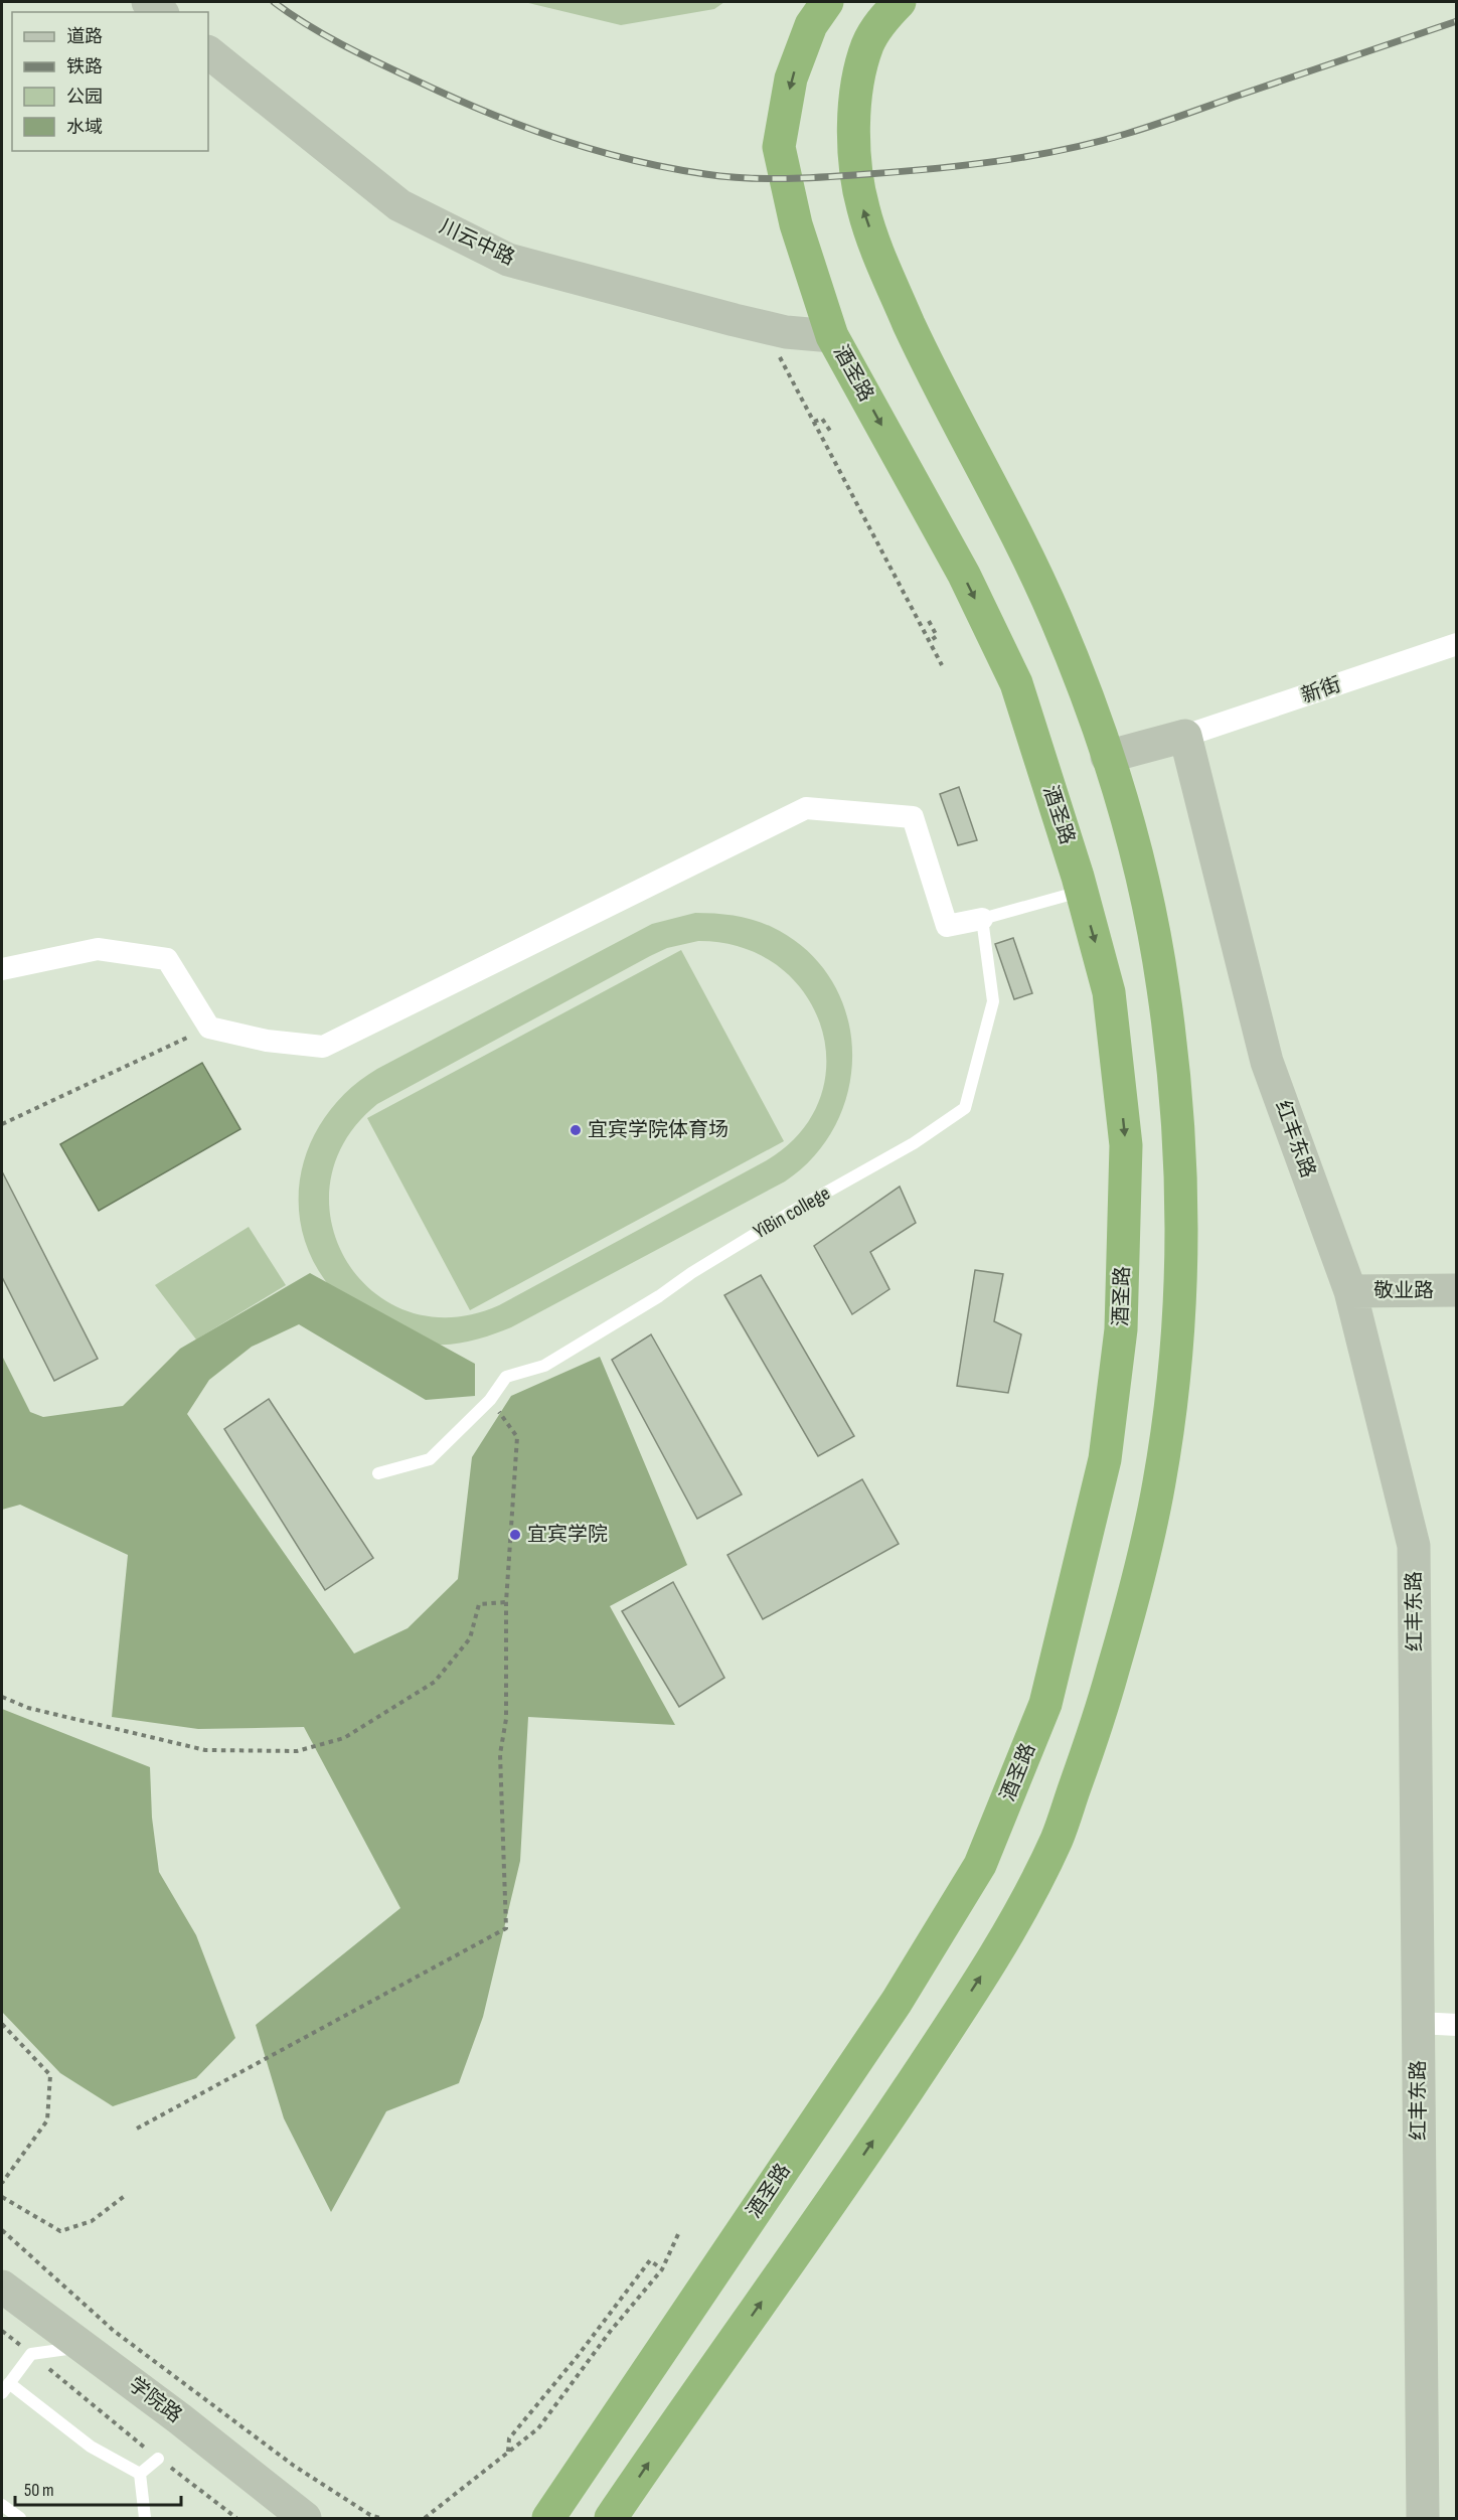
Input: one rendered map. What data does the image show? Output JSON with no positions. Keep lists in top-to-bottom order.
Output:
{
  "streets": {
    "highway": ["酒圣路"],
    "street": [
      "川云中路",
      "新街",
      "红丰东路",
      "敬业路",
      "学院路"
    ],
    "lane": ["YiBin college"]
  },
  "crossings": [
    ["川云中路", "酒圣路"],
    ["新街", "红丰东路"],
    ["红丰东路", "敬业路"]
  ],
  "places": ["宜宾学院体育场", "宜宾学院"],
  "legend": [
    "道路",
    "铁路",
    "公园",
    "水域"
  ],
  "scale_bar": "50 m"
}
